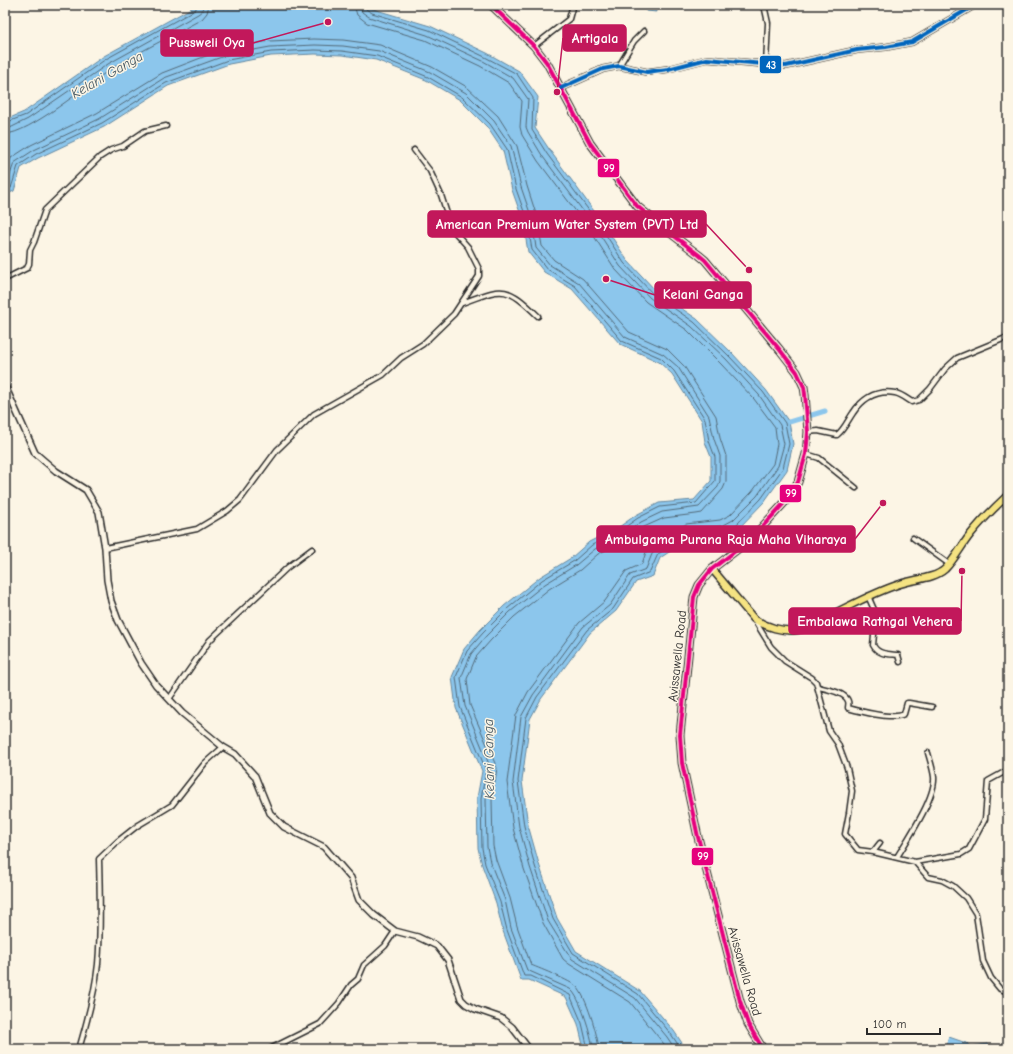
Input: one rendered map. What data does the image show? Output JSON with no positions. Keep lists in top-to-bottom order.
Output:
{
  "streets": {
    "main road": ["Avissawella Road"]
  },
  "water": ["Kelani Ganga"],
  "places": [
    "Pussweli Oya",
    "Artigala",
    "American Premium Water System (PVT) Ltd",
    "Kelani Ganga",
    "Ambulgama Purana Raja Maha Viharaya",
    "Embalawa Rathgal Vehera"
  ],
  "lines": ["transit line 99", "transit line 43"],
  "scale_bar": "100 m"
}
